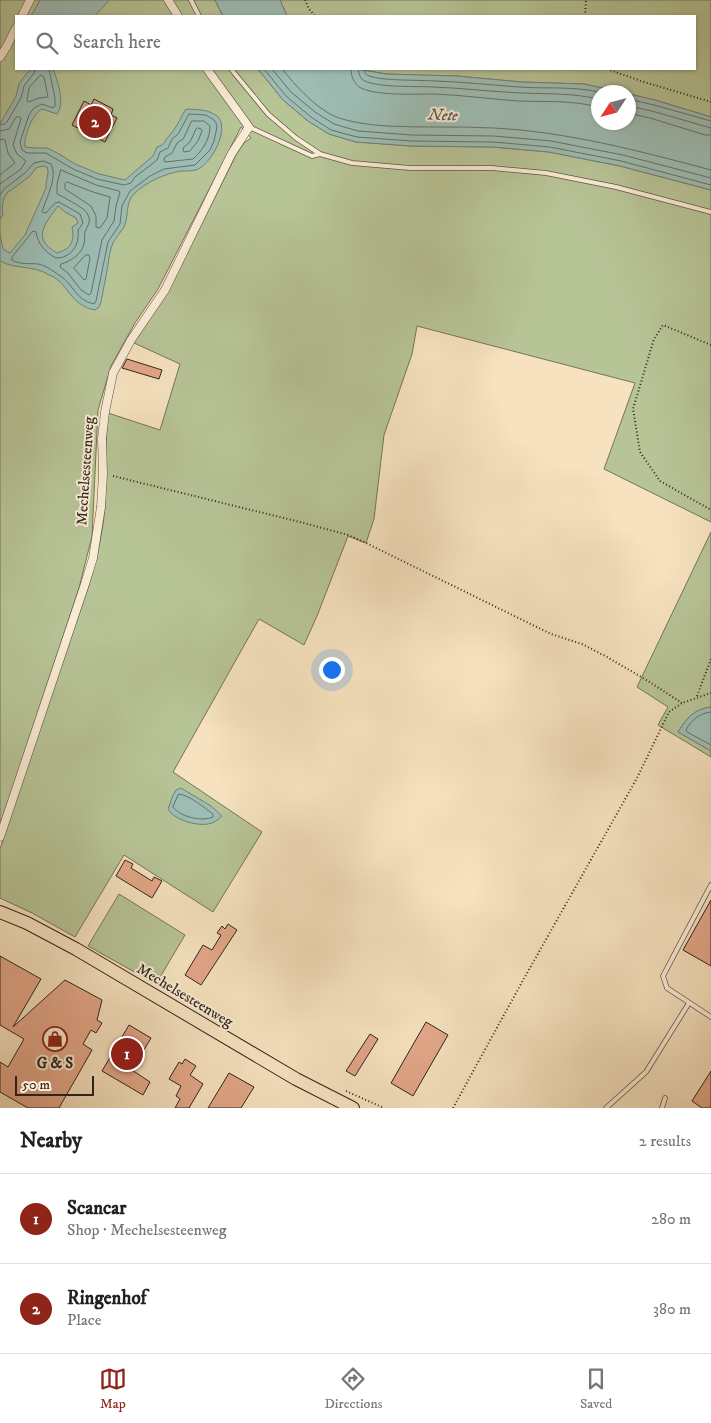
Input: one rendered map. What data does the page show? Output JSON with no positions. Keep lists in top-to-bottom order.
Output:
{
  "streets": {
    "main road": ["Mechelsesteenweg"]
  },
  "water": ["Nete"],
  "places": {
    "shop": ["G & S"]
  },
  "scale_bar": "50 m",
  "north": "bottom left",
  "page": {
    "search": "Search here",
    "pins": ["2", "1"],
    "scale": "50 m",
    "heading": ["Nearby", "2 results"],
    "list": [
      {
        "mark": "1",
        "name": "Scancar",
        "note": "Shop · Mechelsesteenweg",
        "value": "280 m"
      },
      {
        "mark": "2",
        "name": "Ringenhof",
        "note": "Place",
        "value": "380 m"
      }
    ],
    "nav": ["Map", "Directions", "Saved"]
  }
}
